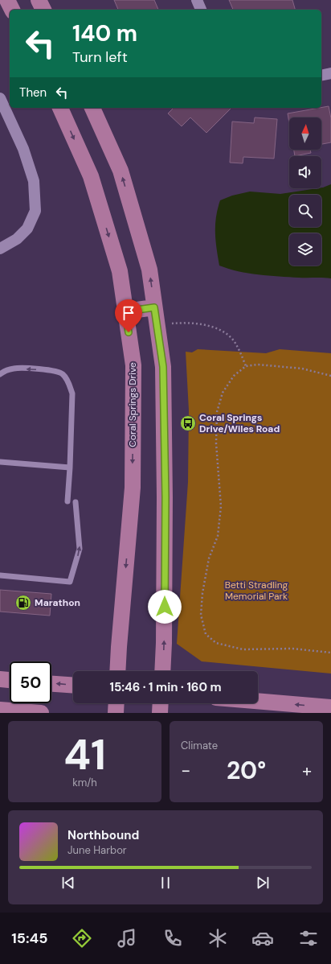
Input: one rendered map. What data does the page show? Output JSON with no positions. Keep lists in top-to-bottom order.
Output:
{
  "streets": {
    "main road": ["Coral Springs Drive"]
  },
  "parks": ["Betti Stradling Memorial Park"],
  "places": {
    "bus stop": ["Coral Springs Drive/Wiles Road"],
    "fuel station": ["Marathon"]
  },
  "north": "top",
  "page": {
    "turn": ["140 m", "Turn left"],
    "then": "Then",
    "limit": "50",
    "trip": "15:46 · 1 min · 160 m",
    "tile": [
      ["41", "km/h"],
      "Climate"
    ],
    "heat": ["−", "20°", "+"],
    "song": ["Northbound", "June Harbor"],
    "tabs": "15:45"
  }
}
